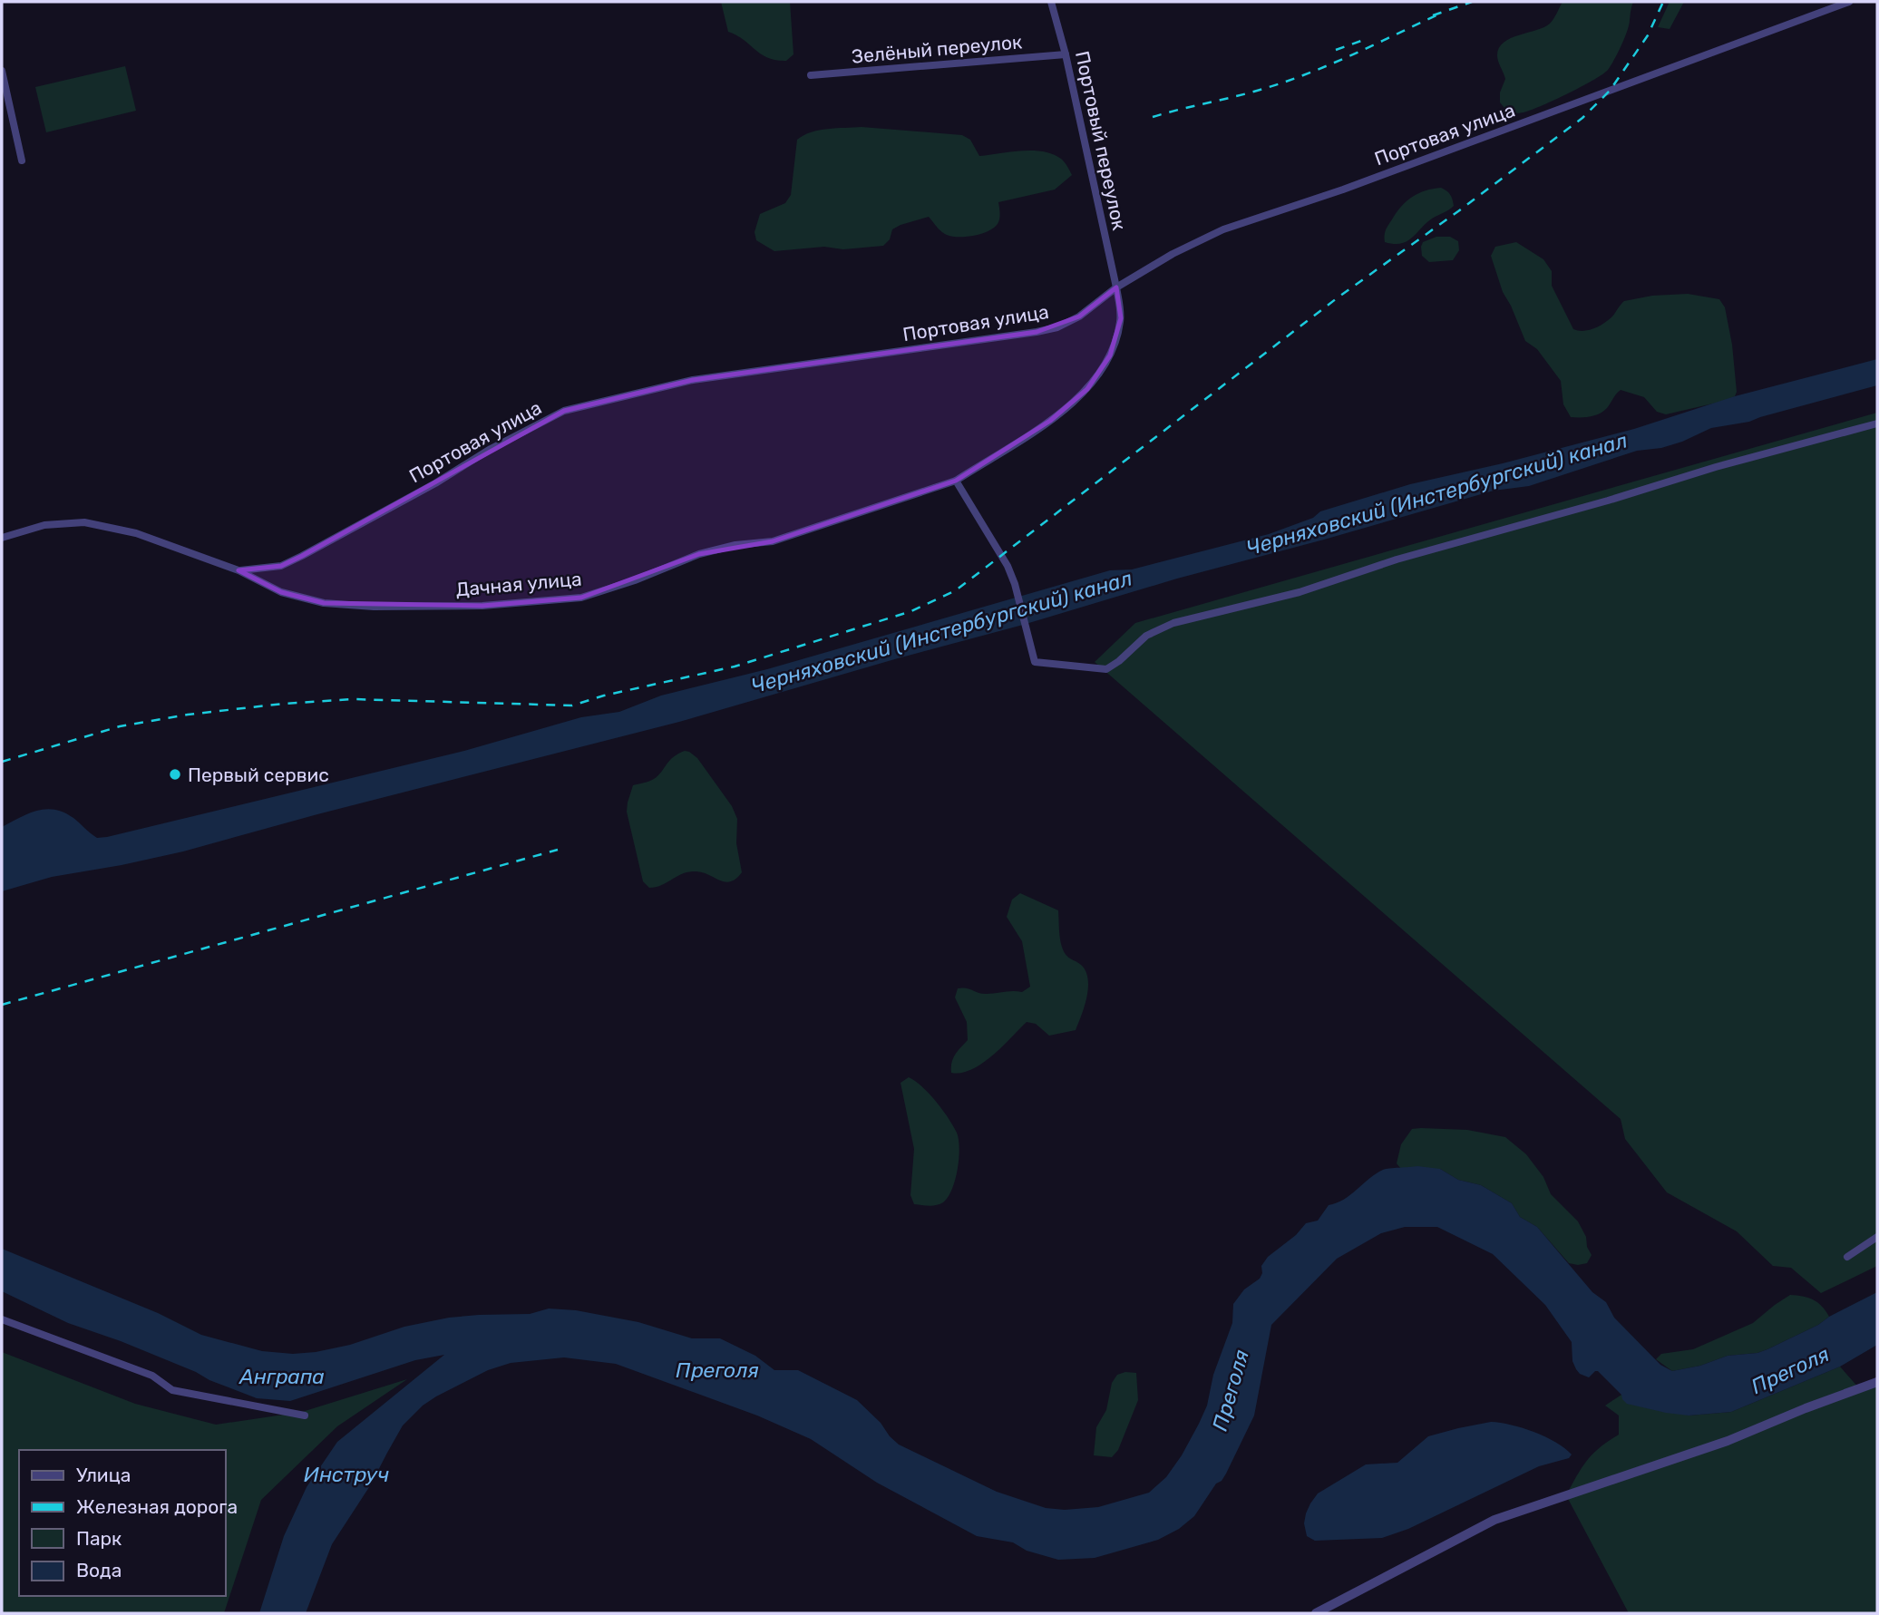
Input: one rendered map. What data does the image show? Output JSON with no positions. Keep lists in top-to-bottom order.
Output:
{
  "streets": {
    "street": [
      "Зелёный переулок",
      "Портовая улица",
      "Портовый переулок",
      "Дачная улица"
    ]
  },
  "crossings": [
    ["Зелёный переулок", "Портовый переулок"],
    ["Портовая улица", "Портовый переулок"],
    ["Портовая улица", "Дачная улица"],
    ["Портовый переулок", "Дачная улица"]
  ],
  "water": [
    "Черняховский (Инстербургский) канал",
    "Преголя",
    "Анграпа",
    "Инструч"
  ],
  "places": ["Первый сервис"],
  "legend": [
    "Улица",
    "Железная дорога",
    "Парк",
    "Вода"
  ]
}
